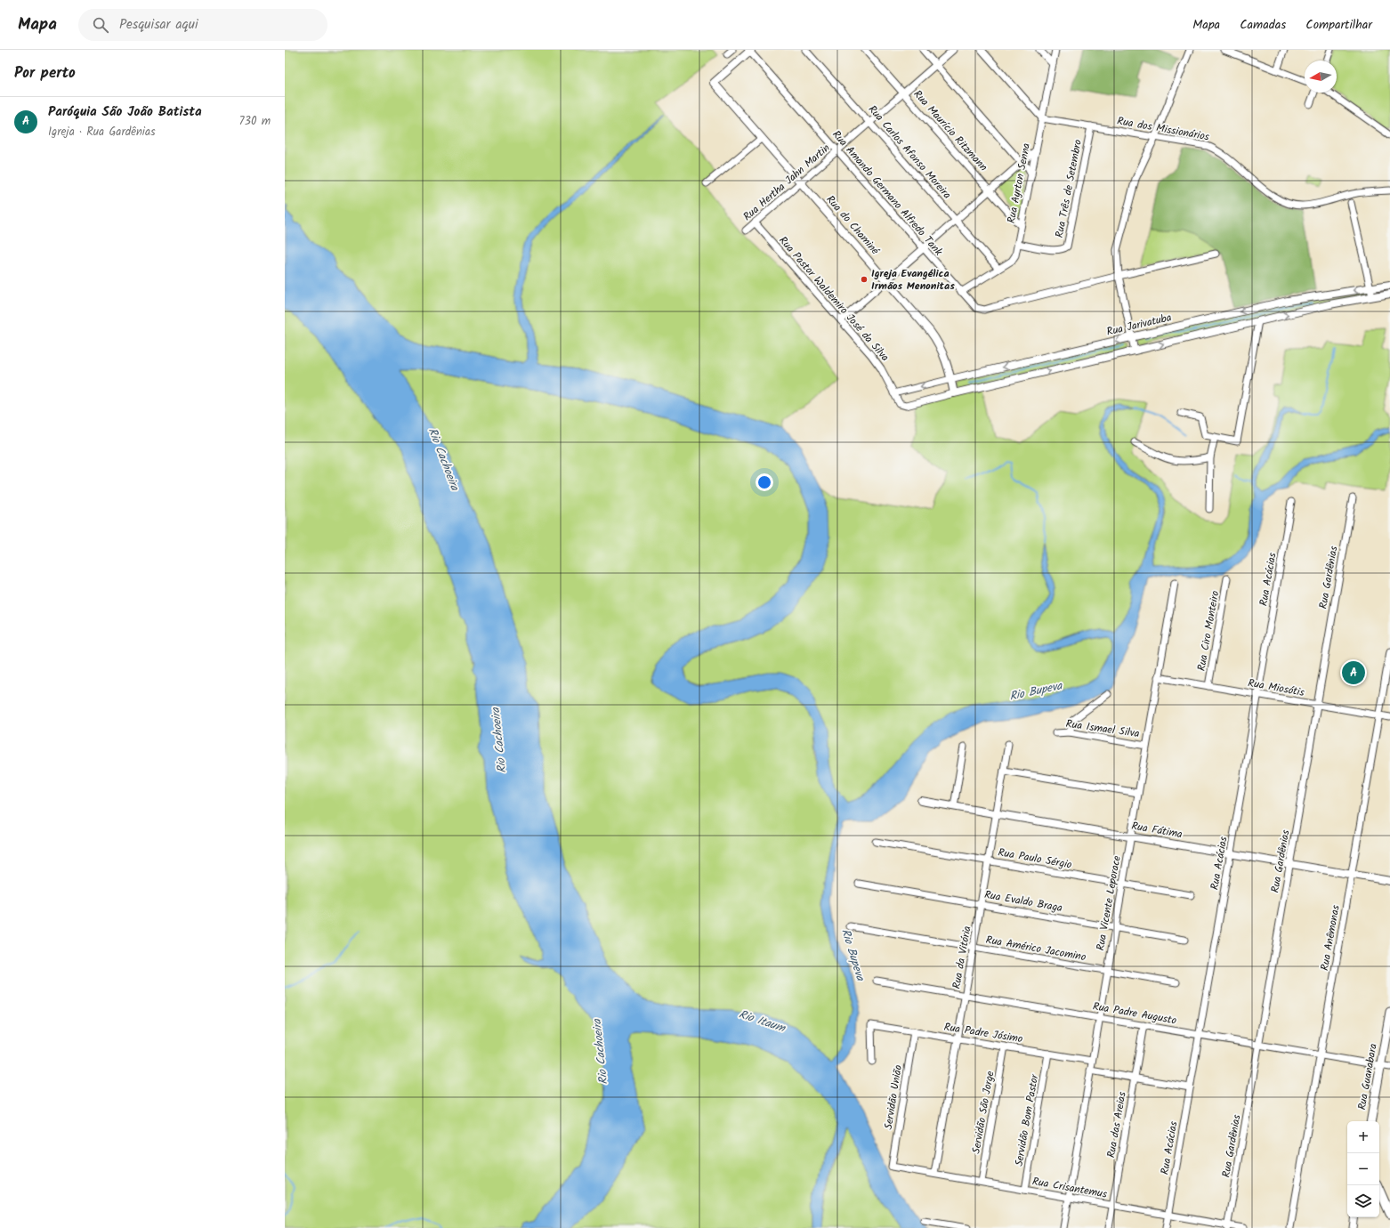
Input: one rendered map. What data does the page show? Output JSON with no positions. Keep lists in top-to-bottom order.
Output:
{
  "streets": {
    "main road": ["Rua Guanabara"],
    "street": [
      "Rua dos Missionários",
      "Rua Maurício Ritzmann",
      "Rua Carlos Afonso Moreira",
      "Rua Hertha Jahn Martin",
      "Rua Ayrton Senna",
      "Rua Três de Setembro",
      "Rua Amando Germano Alfredo Tank",
      "Rua do Chaminé",
      "Rua Pastor Waldemiro José da Silva",
      "Rua Jarivatuba",
      "Rua Gardênias",
      "Rua Acácias",
      "Rua Ciro Monteiro",
      "Rua Miosótis",
      "Rua Ismael Silva",
      "Rua Fátima",
      "Rua Paulo Sérgio",
      "Rua Evaldo Braga",
      "Rua Vicente Leporace",
      "Rua Anêmonas",
      "Rua Américo Jacomino",
      "Rua da Vitória",
      "Rua Padre Augusto",
      "Rua Padre Jósimo",
      "Servidão União",
      "Servidão São Jorge",
      "Servidão Bom Pastor",
      "Rua das Areias",
      "Rua Crisantemus"
    ]
  },
  "crossings": [
    ["Rua dos Missionários", "Rua Ayrton Senna"],
    ["Rua dos Missionários", "Rua Três de Setembro"],
    ["Rua Maurício Ritzmann", "Rua Hertha Jahn Martin"],
    ["Rua Maurício Ritzmann", "Rua Ayrton Senna"],
    ["Rua Carlos Afonso Moreira", "Rua Hertha Jahn Martin"],
    ["Rua Carlos Afonso Moreira", "Rua Ayrton Senna"],
    ["Rua Hertha Jahn Martin", "Rua Amando Germano Alfredo Tank"],
    ["Rua Hertha Jahn Martin", "Rua do Chaminé"],
    ["Rua Hertha Jahn Martin", "Rua Pastor Waldemiro José da Silva"],
    ["Rua Ayrton Senna", "Rua Três de Setembro"],
    ["Rua Ayrton Senna", "Rua Amando Germano Alfredo Tank"],
    ["Rua Amando Germano Alfredo Tank", "Rua do Chaminé"],
    ["Rua do Chaminé", "Rua Pastor Waldemiro José da Silva"],
    ["Rua do Chaminé", "Rua Jarivatuba"],
    ["Rua Pastor Waldemiro José da Silva", "Rua Jarivatuba"],
    ["Rua Gardênias", "Rua Miosótis"],
    ["Rua Gardênias", "Rua Fátima"],
    ["Rua Gardênias", "Rua Padre Augusto"],
    ["Rua Gardênias", "Rua Crisantemus"],
    ["Rua Acácias", "Rua Miosótis"],
    ["Rua Acácias", "Rua Fátima"],
    ["Rua Acácias", "Rua Padre Augusto"],
    ["Rua Acácias", "Rua Crisantemus"],
    ["Rua Ciro Monteiro", "Rua Miosótis"],
    ["Rua Miosótis", "Rua Vicente Leporace"],
    ["Rua Miosótis", "Rua Anêmonas"],
    ["Rua Ismael Silva", "Rua Vicente Leporace"],
    ["Rua Fátima", "Rua Vicente Leporace"],
    ["Rua Fátima", "Rua Anêmonas"],
    ["Rua Fátima", "Rua da Vitória"],
    ["Rua Paulo Sérgio", "Rua Vicente Leporace"],
    ["Rua Paulo Sérgio", "Rua da Vitória"],
    ["Rua Evaldo Braga", "Rua Vicente Leporace"],
    ["Rua Evaldo Braga", "Rua da Vitória"],
    ["Rua Vicente Leporace", "Rua Américo Jacomino"],
    ["Rua Vicente Leporace", "Rua Padre Augusto"],
    ["Rua Vicente Leporace", "Rua Padre Jósimo"],
    ["Rua Vicente Leporace", "Rua Crisantemus"],
    ["Rua Anêmonas", "Rua Padre Augusto"],
    ["Rua Américo Jacomino", "Rua da Vitória"],
    ["Rua da Vitória", "Rua Padre Augusto"],
    ["Rua da Vitória", "Rua Padre Jósimo"],
    ["Rua da Vitória", "Rua Crisantemus"],
    ["Rua Padre Augusto", "Rua Guanabara"],
    ["Rua Padre Augusto", "Rua das Areias"],
    ["Rua Padre Jósimo", "Servidão União"],
    ["Rua Padre Jósimo", "Servidão São Jorge"],
    ["Rua Padre Jósimo", "Servidão Bom Pastor"],
    ["Servidão União", "Rua Crisantemus"],
    ["Servidão São Jorge", "Rua Crisantemus"],
    ["Servidão Bom Pastor", "Rua Crisantemus"],
    ["Rua das Areias", "Rua Crisantemus"]
  ],
  "water": ["Rio Cachoeira", "Rio Bupeva", "Rio Itaum"],
  "places": ["Igreja Evangélica Irmãos Menonitas"],
  "north": "left",
  "page": {
    "header": "Mapa",
    "search": "Pesquisar aqui",
    "nav": ["Mapa", "Camadas", "Compartilhar"],
    "heading": "Por perto",
    "list": [
      {
        "mark": "A",
        "name": "Paróquia São João Batista",
        "note": "Igreja · Rua Gardênias",
        "value": "730 m"
      }
    ],
    "pins": "A",
    "map_buttons": ["+", "−"]
  }
}
